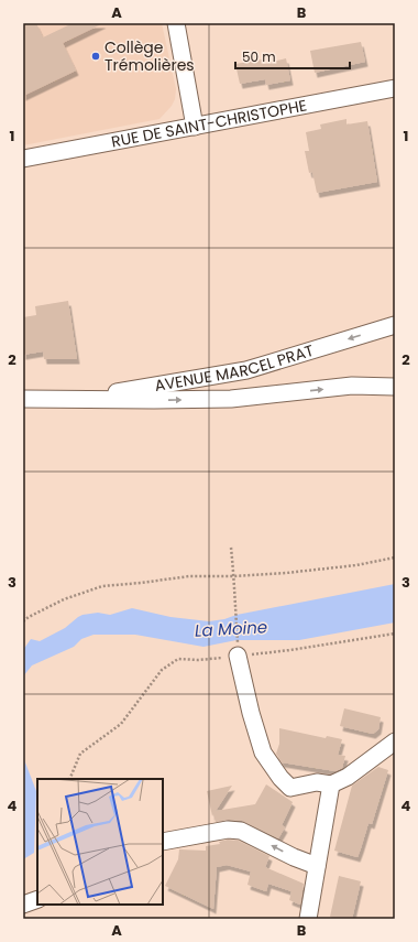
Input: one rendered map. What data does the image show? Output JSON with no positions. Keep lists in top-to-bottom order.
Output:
{
  "streets": {
    "street": ["RUE DE SAINT-CHRISTOPHE", "AVENUE MARCEL PRAT"]
  },
  "water": ["La Moine"],
  "places": ["Collège Trémolières"],
  "scale_bar": "50 m",
  "grid": {
    "columns": ["A", "B"],
    "rows": [
      "1",
      "2",
      "3",
      "4"
    ]
  }
}
